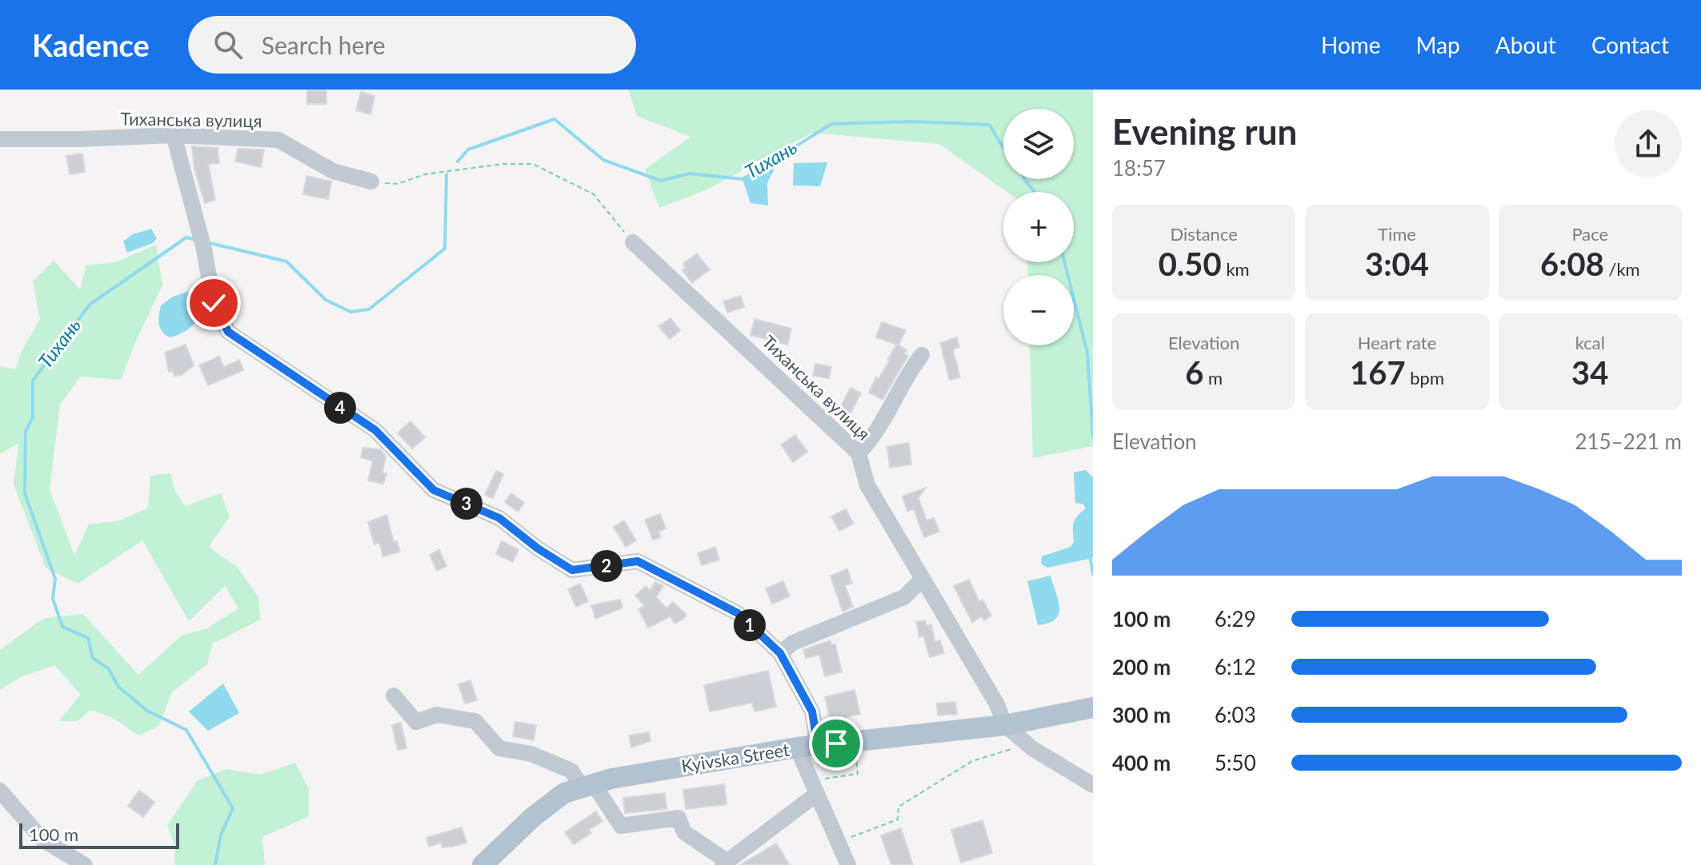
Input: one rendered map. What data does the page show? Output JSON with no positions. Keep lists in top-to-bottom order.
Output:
{
  "streets": {
    "main road": ["Kyivska Street"],
    "street": ["Тиханська вулиця"]
  },
  "crossings": [
    ["Тиханська вулиця", "Kyivska Street"]
  ],
  "water": ["Тихань"],
  "scale_bar": "100 m",
  "page": {
    "header": "Kadence",
    "search": "Search here",
    "nav": [
      "Home",
      "Map",
      "About",
      "Contact"
    ],
    "heading": ["Evening run", "18:57"],
    "map_buttons": ["+", "−"],
    "stats": [
      ["Distance", "0.50 km"],
      ["Time", "3:04"],
      ["Pace", "6:08 /km"],
      ["Elevation", "6 m"],
      ["Heart rate", "167 bpm"],
      ["kcal", "34"]
    ],
    "pins": [
      "4",
      "3",
      "2",
      "1"
    ],
    "chart": ["Elevation", "215–221 m"],
    "list": [
      {
        "name": "100 m",
        "note": "6:29"
      },
      {
        "name": "200 m",
        "note": "6:12"
      },
      {
        "name": "300 m",
        "note": "6:03"
      },
      {
        "name": "400 m",
        "note": "5:50"
      }
    ],
    "scale": "100 m"
  }
}
